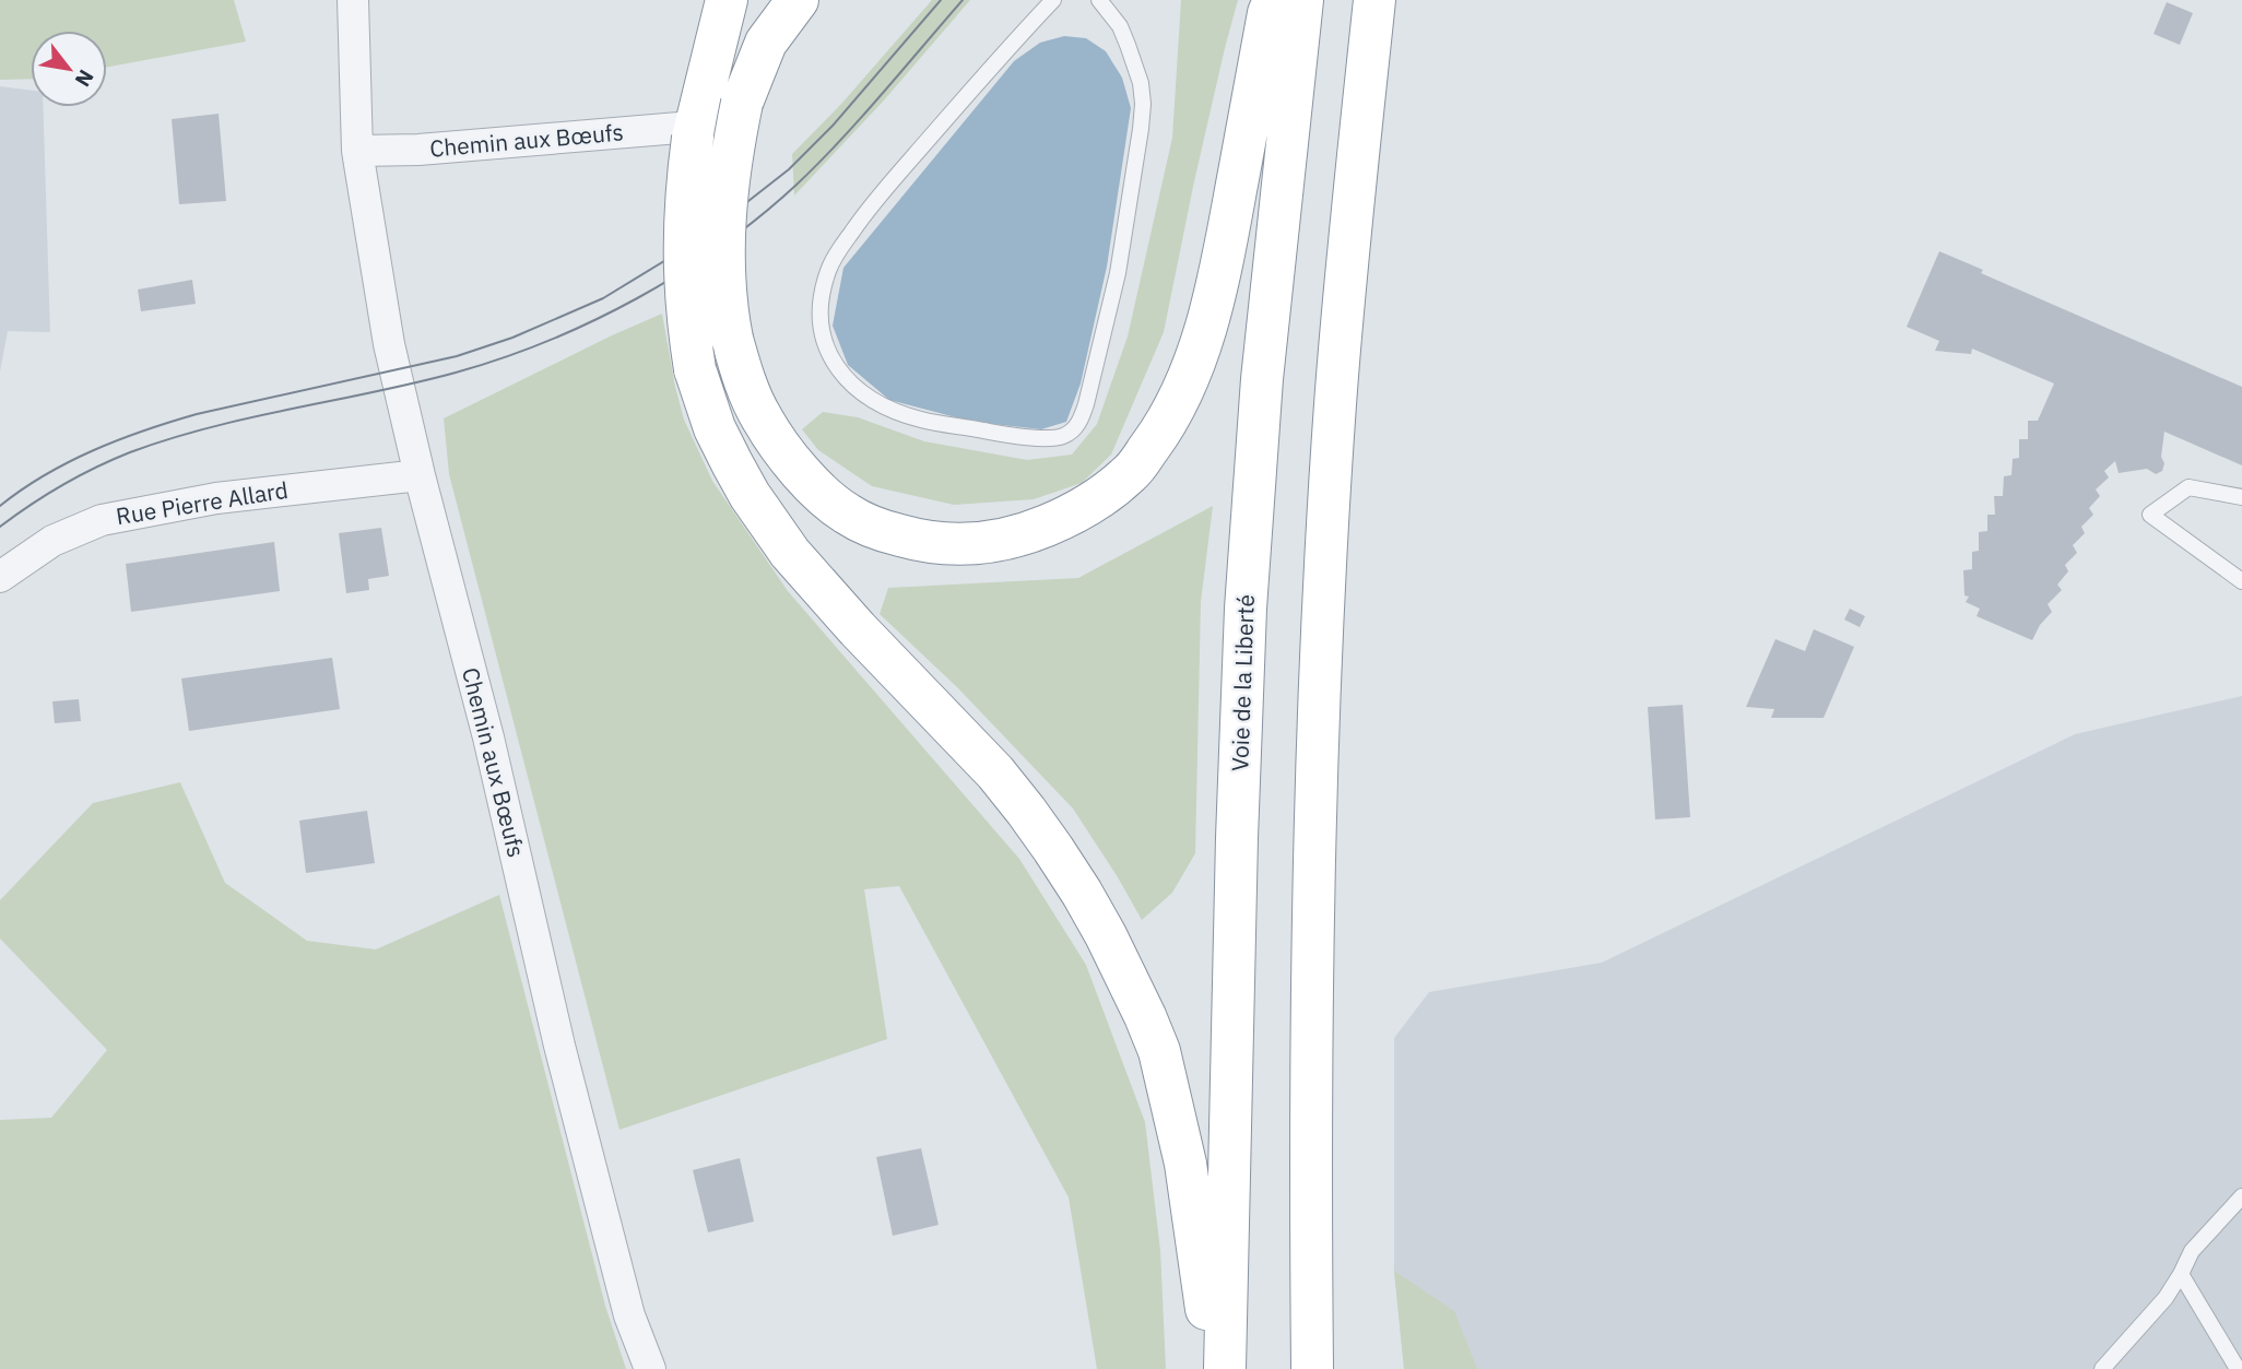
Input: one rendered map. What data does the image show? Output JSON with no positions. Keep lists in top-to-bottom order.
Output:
{
  "streets": {
    "highway": ["Voie de la Liberté"],
    "street": ["Chemin aux Bœufs", "Rue Pierre Allard"]
  },
  "crossings": [
    ["Chemin aux Bœufs", "Rue Pierre Allard"]
  ],
  "north": "bottom right"
}
